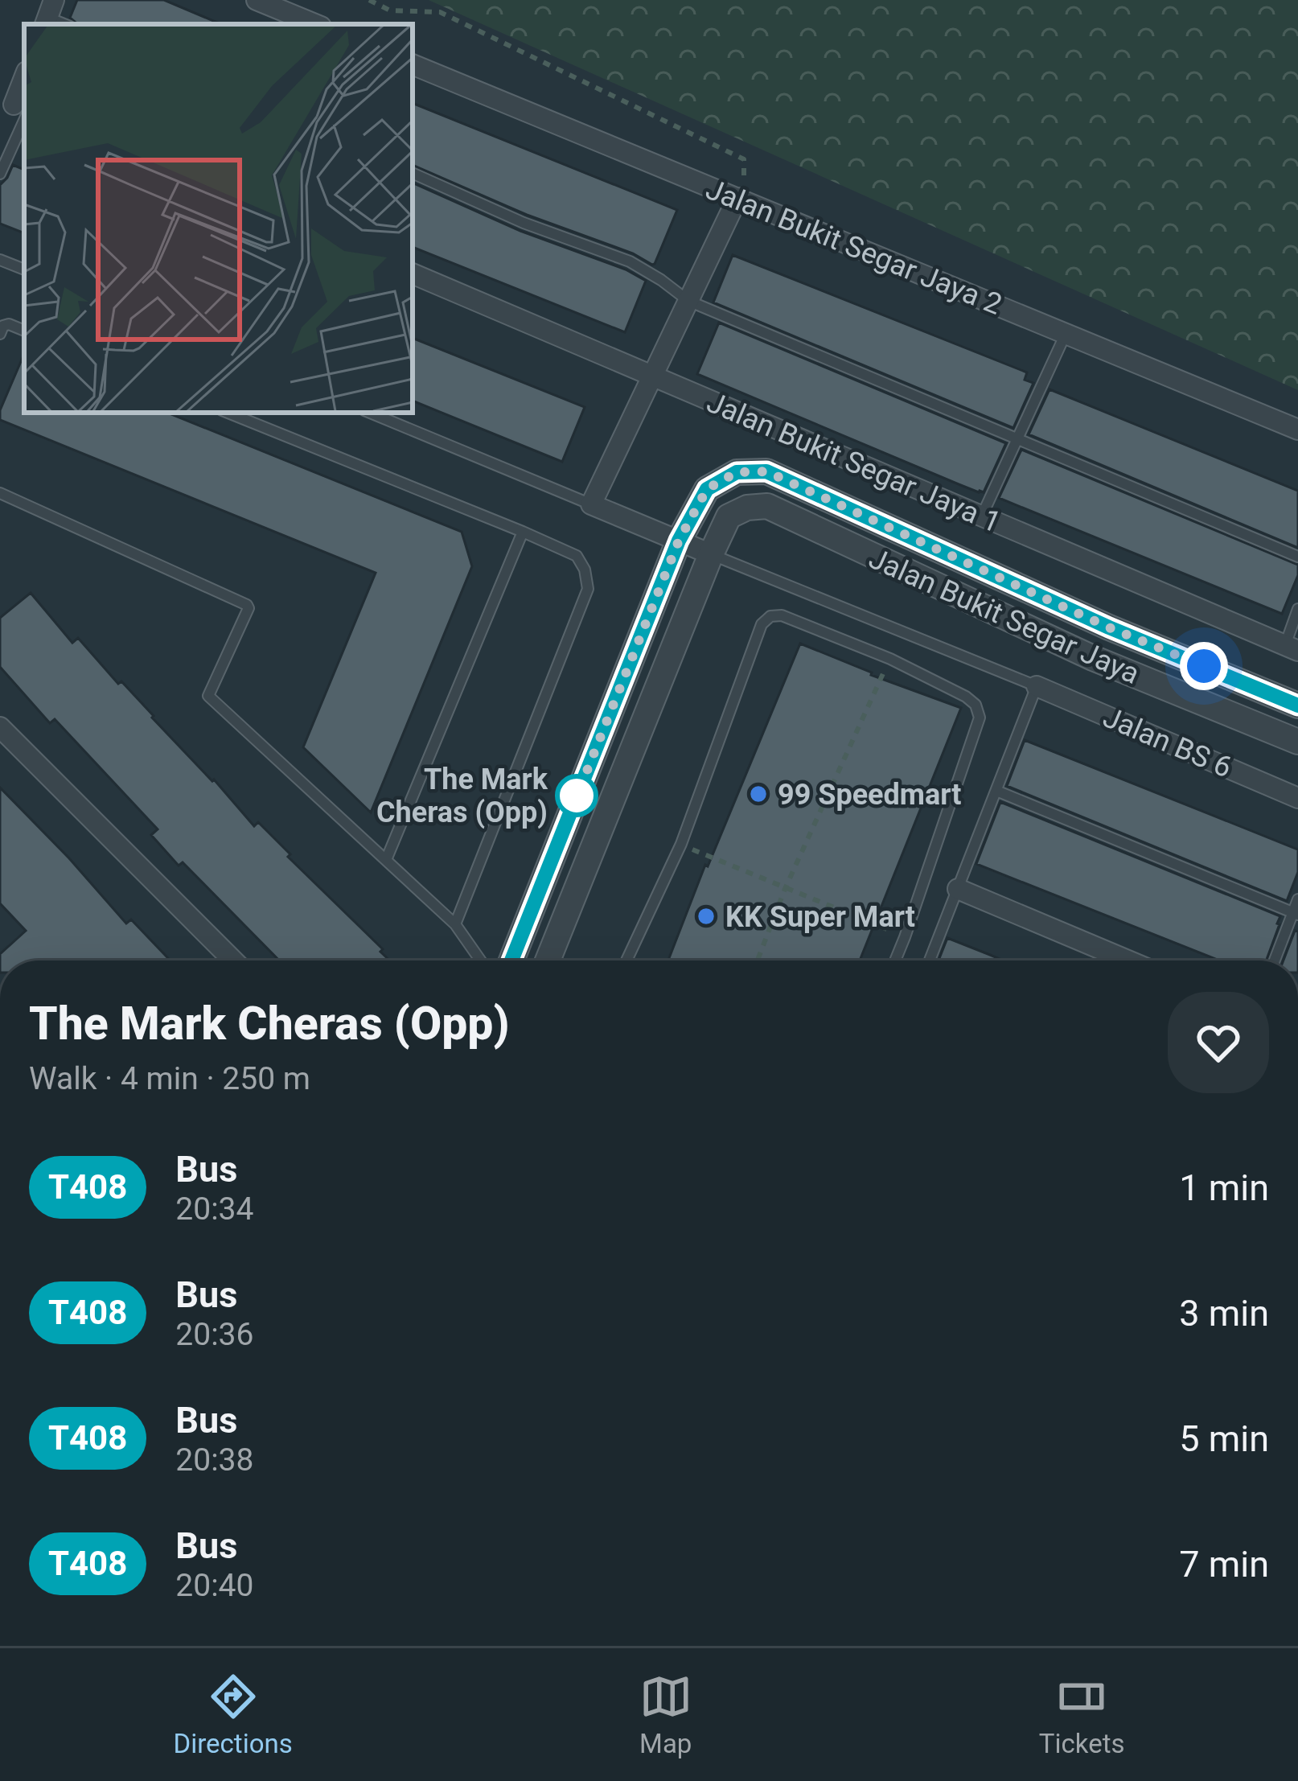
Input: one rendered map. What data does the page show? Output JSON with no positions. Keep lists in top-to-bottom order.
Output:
{
  "streets": {
    "street": [
      "Jalan Bukit Segar Jaya 2",
      "Jalan Bukit Segar Jaya 1",
      "Jalan Bukit Segar Jaya",
      "Jalan BS 6"
    ]
  },
  "places": ["99 Speedmart", "The Mark Cheras (Opp)", "KK Super Mart"],
  "lines": ["bus line T408"],
  "page": {
    "heading": ["The Mark Cheras (Opp)", "Walk · 4 min · 250 m"],
    "list": [
      {
        "mark": "T408",
        "name": "Bus",
        "note": "20:34",
        "value": "1 min"
      },
      {
        "mark": "T408",
        "name": "Bus",
        "note": "20:36",
        "value": "3 min"
      },
      {
        "mark": "T408",
        "name": "Bus",
        "note": "20:38",
        "value": "5 min"
      },
      {
        "mark": "T408",
        "name": "Bus",
        "note": "20:40",
        "value": "7 min"
      }
    ],
    "tabs": ["Directions", "Map", "Tickets"]
  }
}
